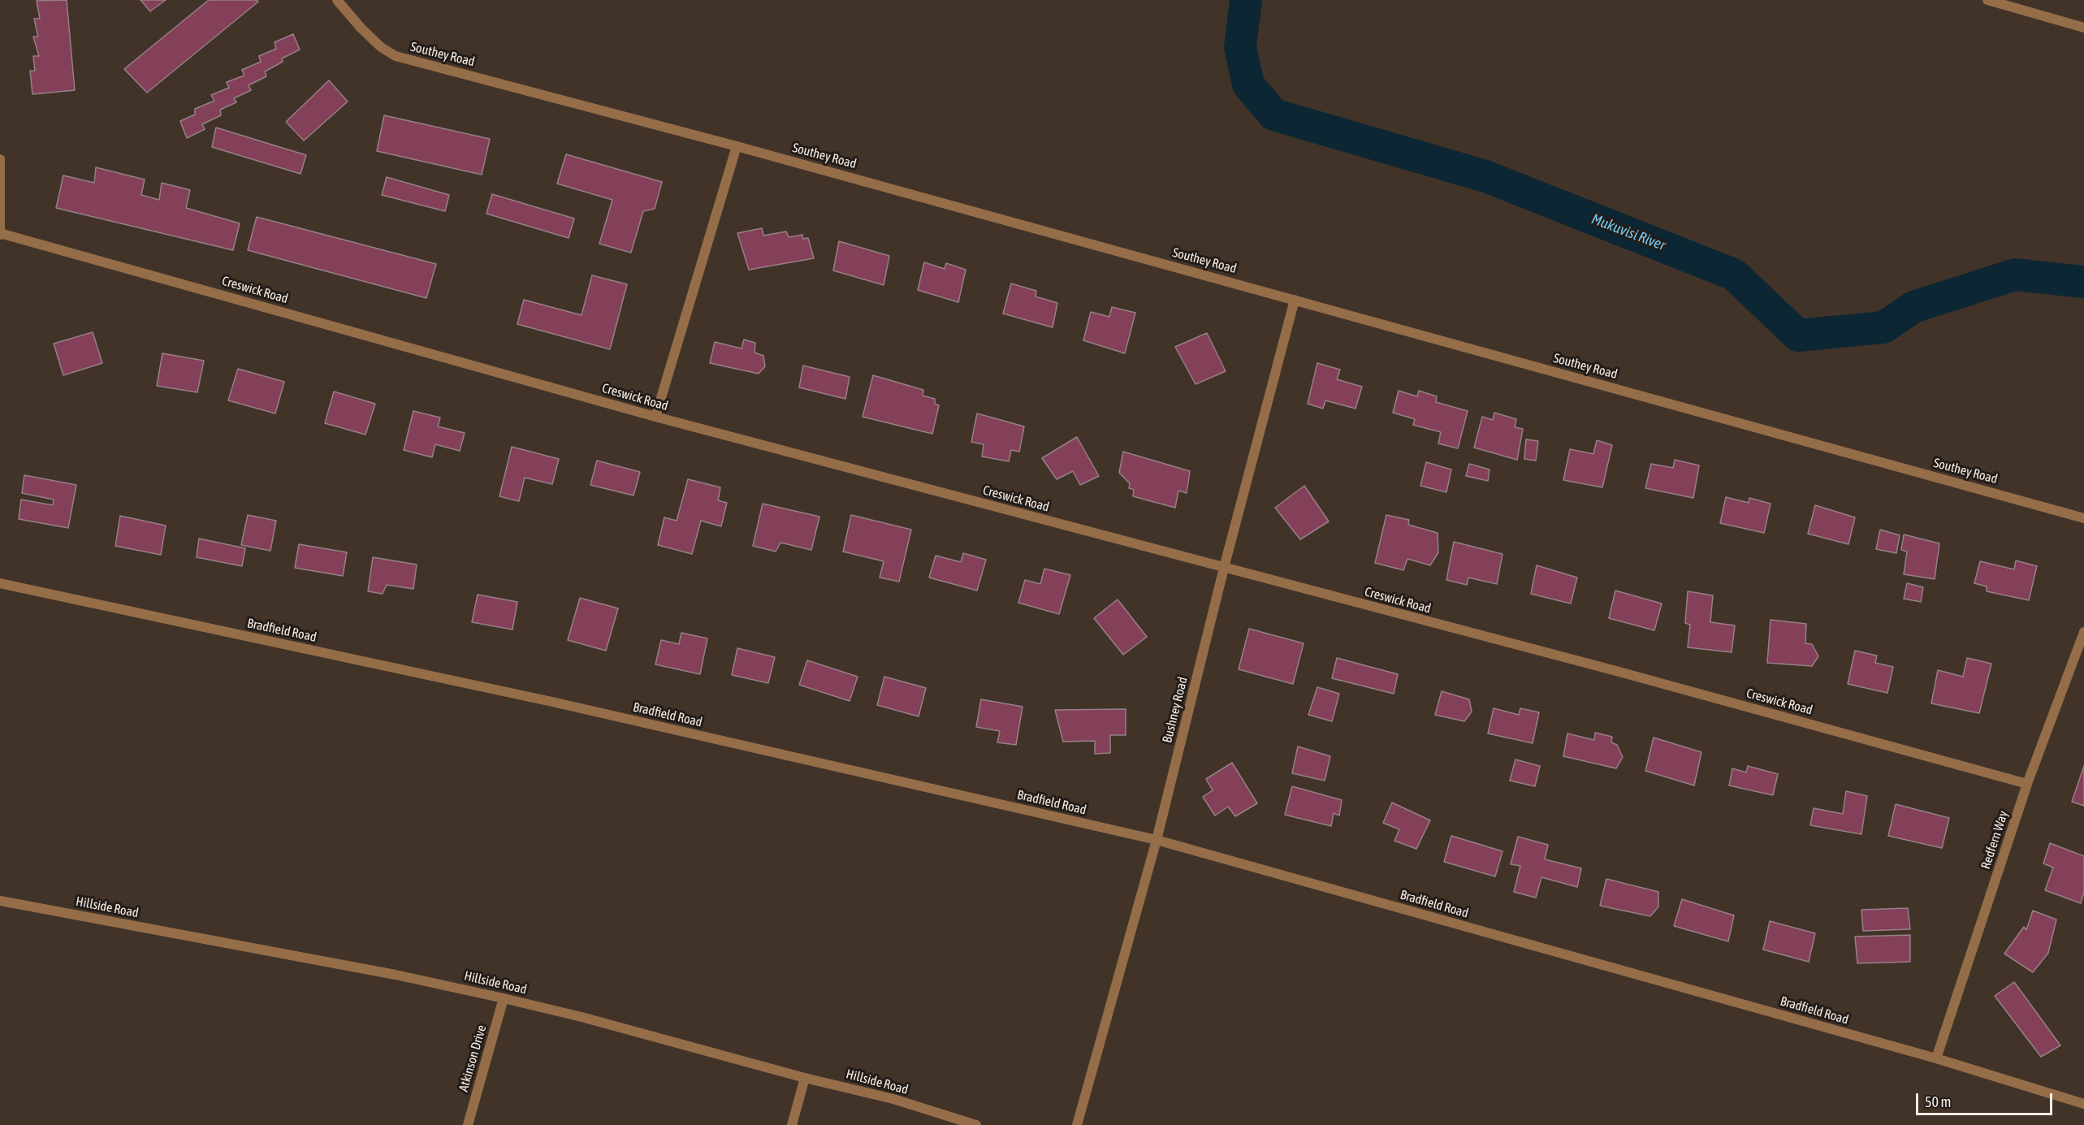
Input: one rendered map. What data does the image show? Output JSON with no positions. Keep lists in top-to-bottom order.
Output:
{
  "streets": {
    "street": [
      "Southey Road",
      "Creswick Road",
      "Bradfield Road",
      "Bushney Road",
      "Redfern Way",
      "Hillside Road",
      "Atkinson Drive"
    ]
  },
  "crossings": [
    ["Southey Road", "Bushney Road"],
    ["Creswick Road", "Bushney Road"],
    ["Creswick Road", "Redfern Way"],
    ["Bradfield Road", "Bushney Road"],
    ["Bradfield Road", "Redfern Way"],
    ["Hillside Road", "Atkinson Drive"]
  ],
  "water": ["Mukuvisi River"],
  "scale_bar": "50 m"
}
